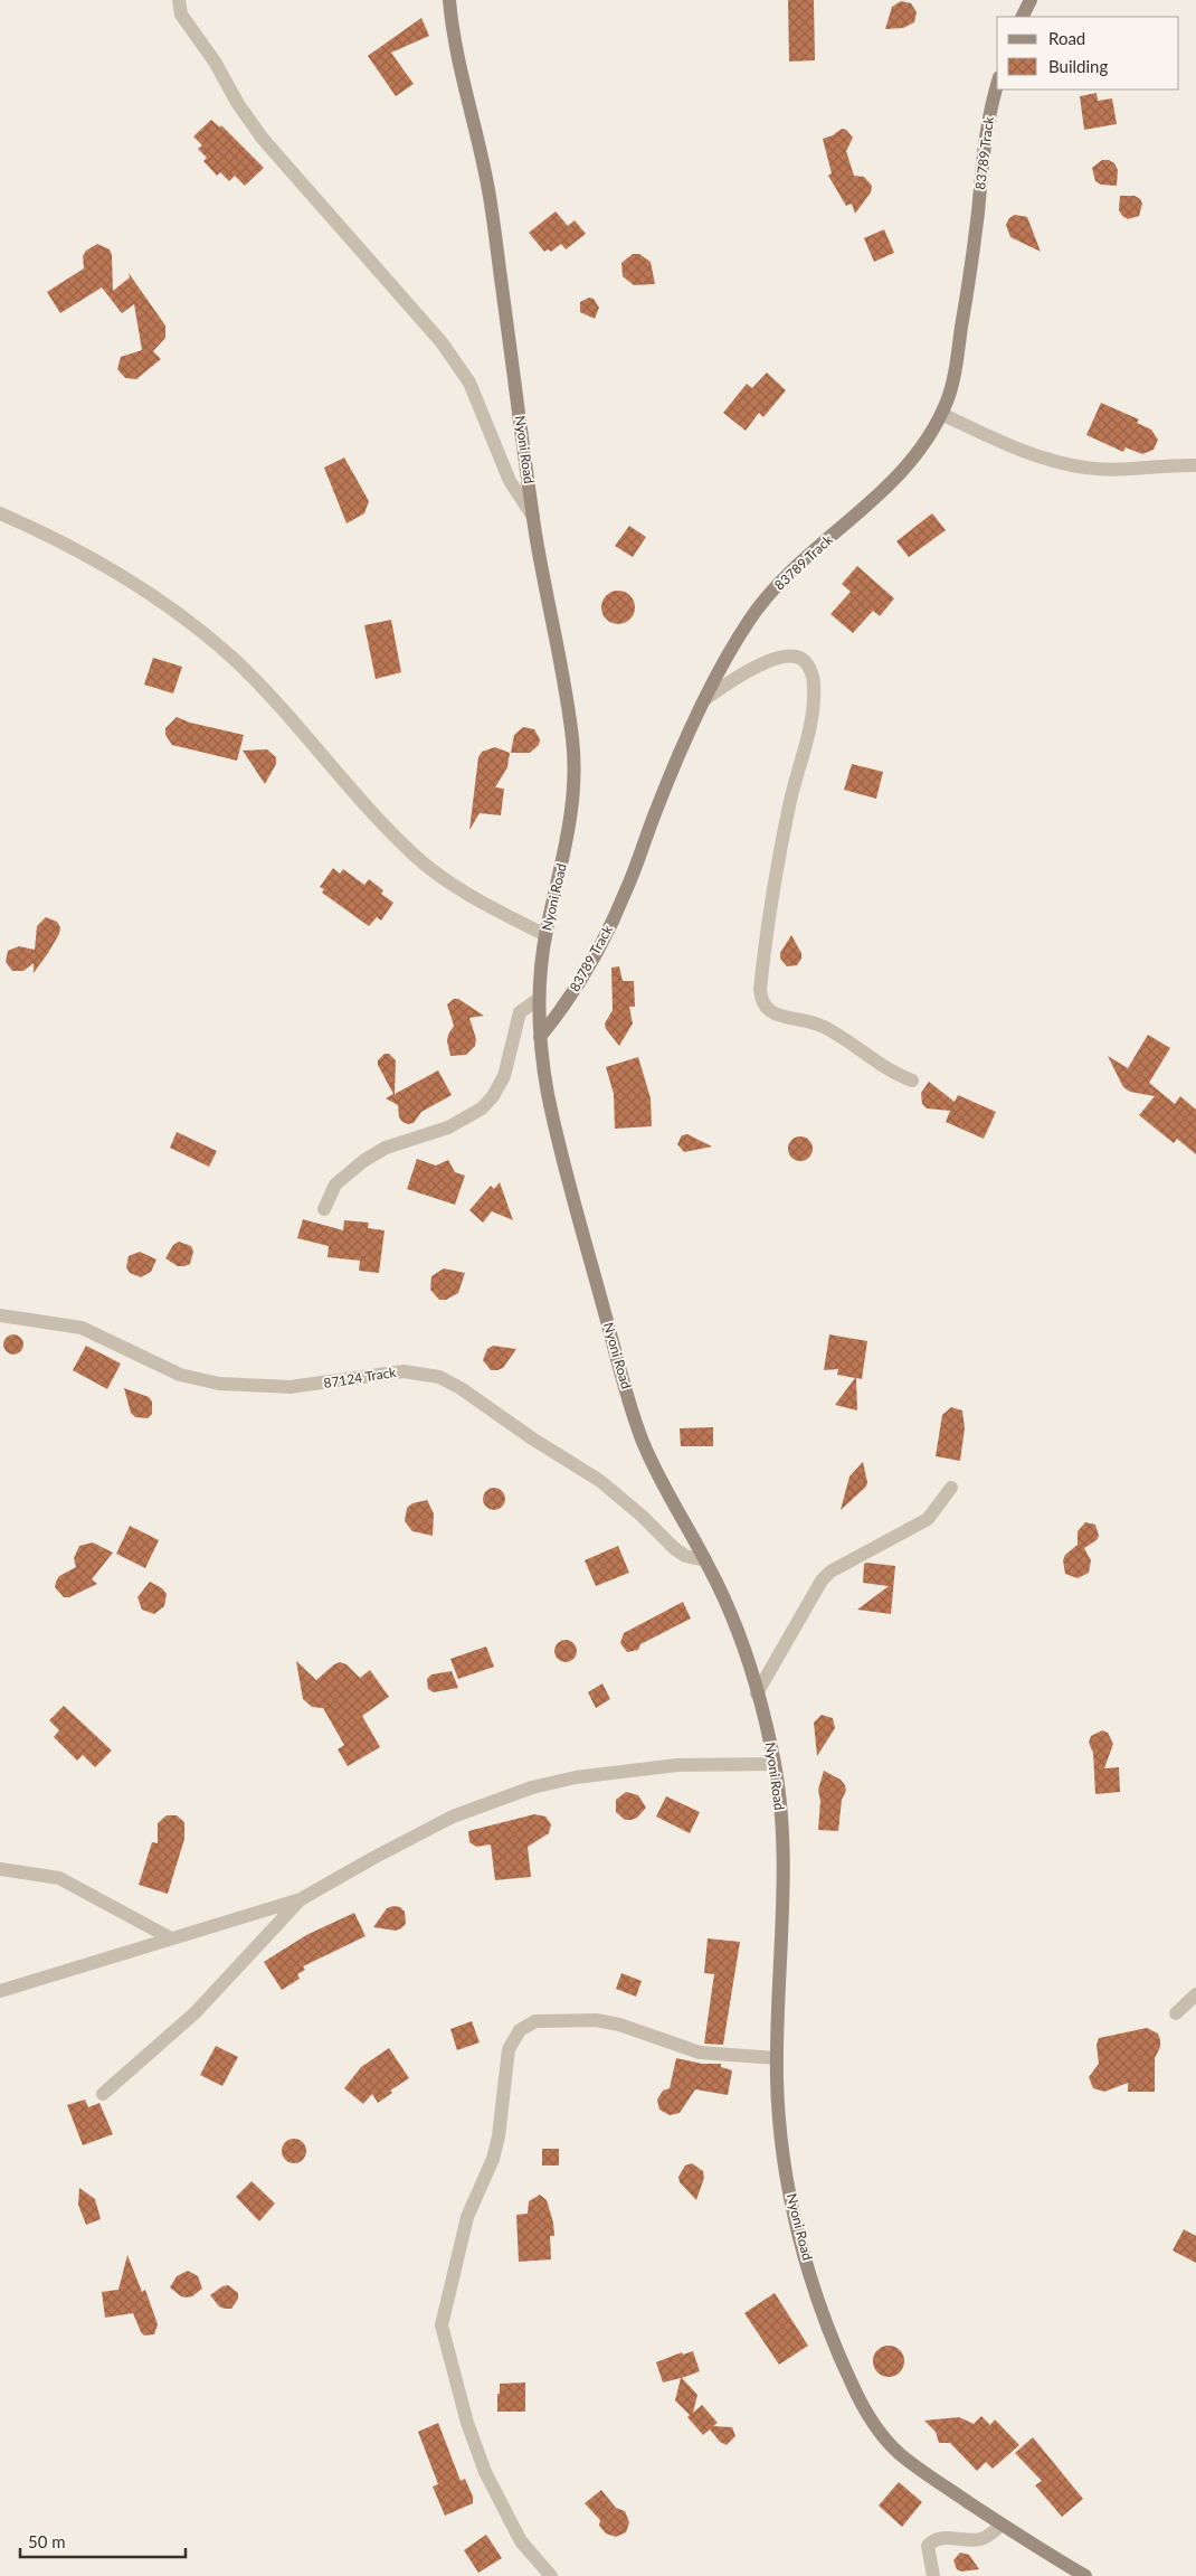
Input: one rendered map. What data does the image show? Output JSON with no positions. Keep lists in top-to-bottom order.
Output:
{
  "streets": {
    "street": ["83789 Track", "Nyoni Road", "87124 Track"]
  },
  "crossings": [
    ["83789 Track", "Nyoni Road"],
    ["Nyoni Road", "87124 Track"]
  ],
  "legend": ["Road", "Building"],
  "scale_bar": "50 m"
}
